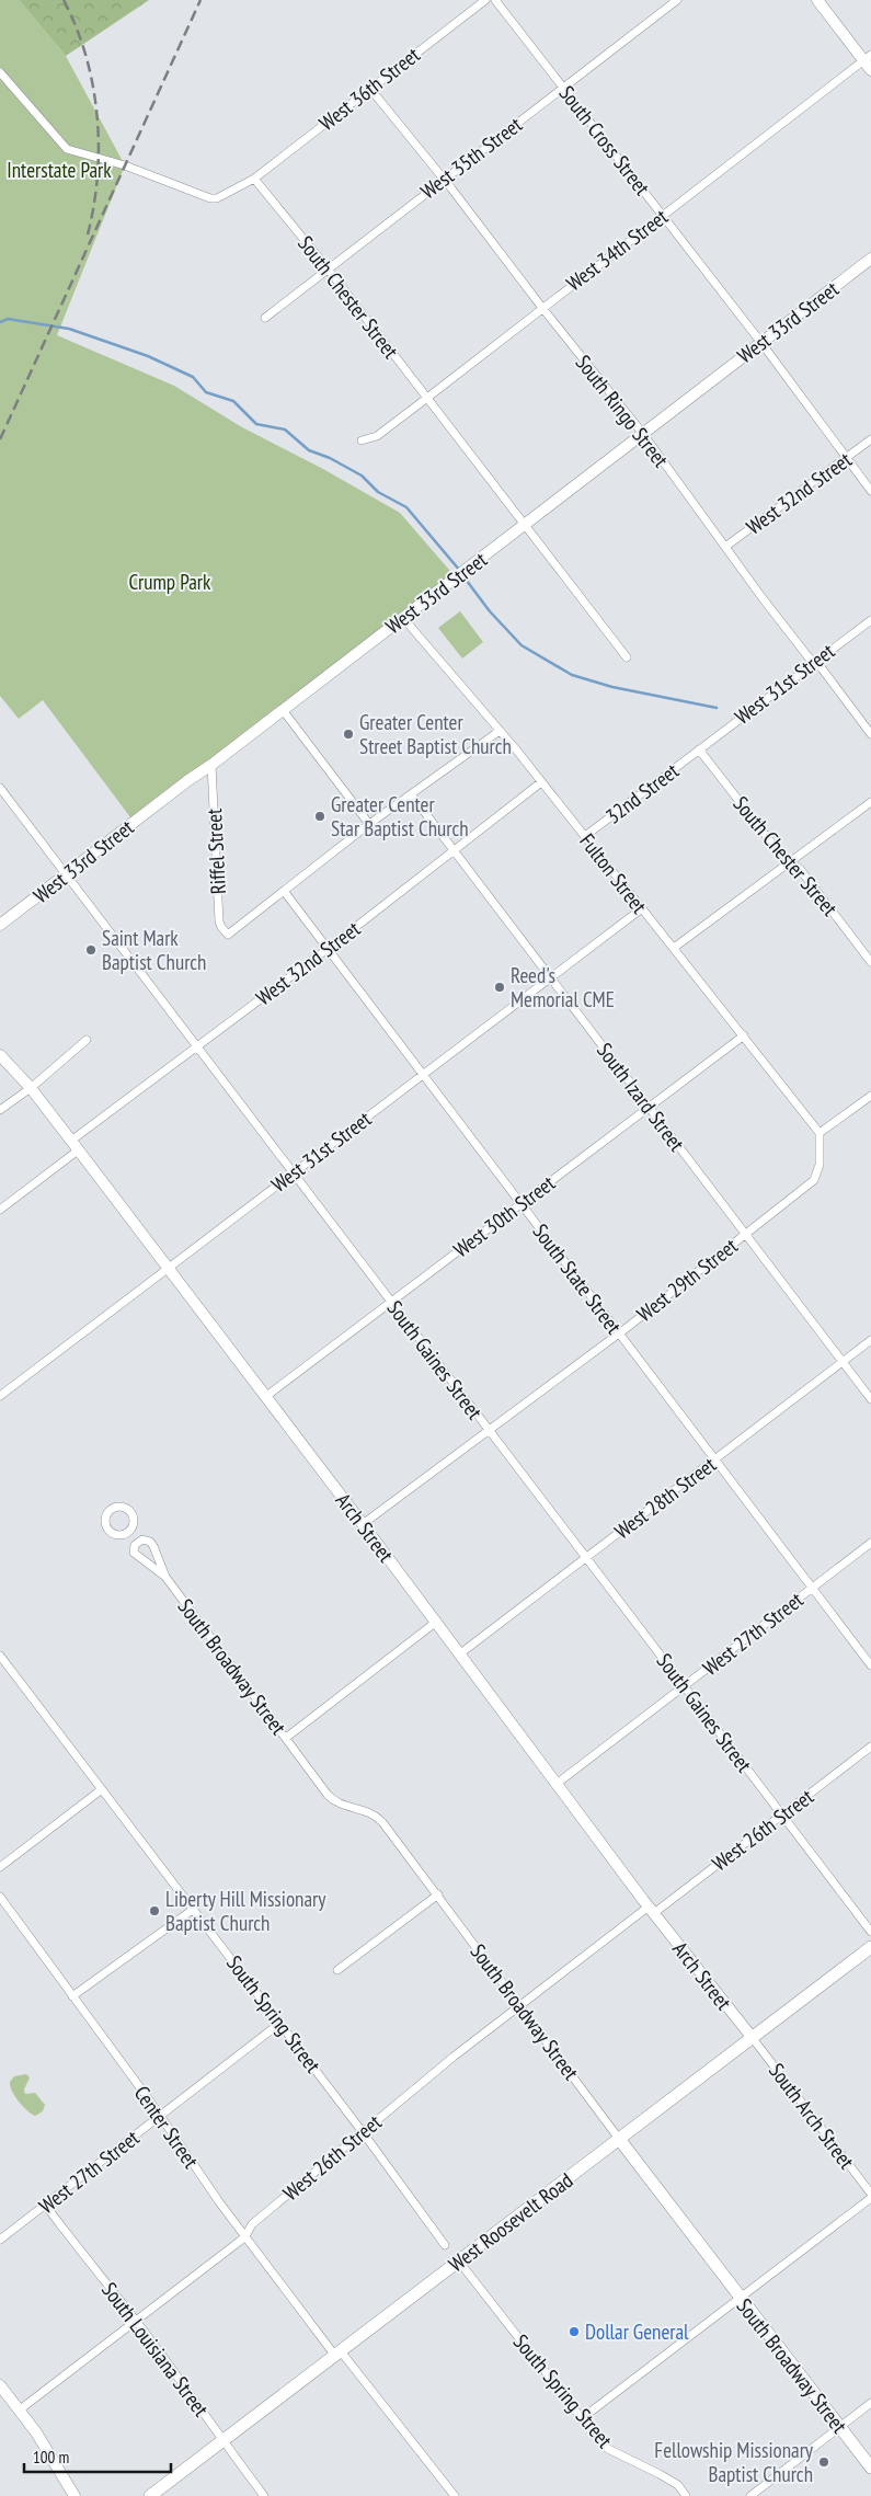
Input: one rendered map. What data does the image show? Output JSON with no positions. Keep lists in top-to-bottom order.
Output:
{
  "streets": {
    "main road": ["South Broadway Street", "West Roosevelt Road"],
    "street": [
      "West 36th Street",
      "South Cross Street",
      "West 35th Street",
      "West 34th Street",
      "South Chester Street",
      "West 33rd Street",
      "South Ringo Street",
      "West 32nd Street",
      "West 31st Street",
      "32nd Street",
      "Riffel Street",
      "Fulton Street",
      "South Izard Street",
      "West 30th Street",
      "South State Street",
      "West 29th Street",
      "South Gaines Street",
      "West 28th Street",
      "Arch Street",
      "West 27th Street",
      "West 26th Street",
      "South Spring Street",
      "South Arch Street",
      "Center Street",
      "South Louisiana Street"
    ]
  },
  "crossings": [
    ["West 36th Street", "South Chester Street"],
    ["West 36th Street", "South Ringo Street"],
    ["South Cross Street", "West 35th Street"],
    ["South Cross Street", "West 34th Street"],
    ["South Cross Street", "West 33rd Street"],
    ["South Cross Street", "West 32nd Street"],
    ["West 35th Street", "South Chester Street"],
    ["West 35th Street", "South Ringo Street"],
    ["West 34th Street", "South Chester Street"],
    ["West 34th Street", "South Ringo Street"],
    ["South Chester Street", "West 33rd Street"],
    ["South Chester Street", "West 31st Street"],
    ["South Chester Street", "32nd Street"],
    ["West 33rd Street", "South Ringo Street"],
    ["West 33rd Street", "Riffel Street"],
    ["West 33rd Street", "Fulton Street"],
    ["West 33rd Street", "South Gaines Street"],
    ["South Ringo Street", "West 32nd Street"],
    ["South Ringo Street", "West 31st Street"],
    ["West 32nd Street", "Fulton Street"],
    ["West 32nd Street", "South Izard Street"],
    ["West 32nd Street", "South State Street"],
    ["West 32nd Street", "South Gaines Street"],
    ["West 32nd Street", "Arch Street"],
    ["West 31st Street", "32nd Street"],
    ["West 31st Street", "Fulton Street"],
    ["West 31st Street", "South Izard Street"],
    ["West 31st Street", "South State Street"],
    ["West 31st Street", "South Gaines Street"],
    ["West 31st Street", "Arch Street"],
    ["32nd Street", "Fulton Street"],
    ["Riffel Street", "South State Street"],
    ["Fulton Street", "West 30th Street"],
    ["Fulton Street", "West 29th Street"],
    ["South Izard Street", "West 30th Street"],
    ["South Izard Street", "West 29th Street"],
    ["South Izard Street", "West 28th Street"],
    ["West 30th Street", "South State Street"],
    ["West 30th Street", "South Gaines Street"],
    ["West 30th Street", "Arch Street"],
    ["South State Street", "West 29th Street"],
    ["South State Street", "West 28th Street"],
    ["South State Street", "West 27th Street"],
    ["West 29th Street", "South Gaines Street"],
    ["West 29th Street", "Arch Street"],
    ["South Gaines Street", "West 28th Street"],
    ["South Gaines Street", "West 27th Street"],
    ["South Gaines Street", "West 26th Street"],
    ["West 28th Street", "Arch Street"],
    ["Arch Street", "West 27th Street"],
    ["Arch Street", "West 26th Street"],
    ["Arch Street", "South Arch Street"],
    ["Arch Street", "West Roosevelt Road"],
    ["West 27th Street", "South Spring Street"],
    ["West 27th Street", "Center Street"],
    ["West 27th Street", "South Louisiana Street"],
    ["South Broadway Street", "West 26th Street"],
    ["South Broadway Street", "West Roosevelt Road"],
    ["West 26th Street", "South Spring Street"],
    ["West 26th Street", "Center Street"],
    ["West 26th Street", "South Louisiana Street"],
    ["South Spring Street", "West Roosevelt Road"],
    ["South Arch Street", "West Roosevelt Road"],
    ["Center Street", "West Roosevelt Road"],
    ["West Roosevelt Road", "South Louisiana Street"]
  ],
  "parks": ["Interstate Park", "Crump Park"],
  "places": [
    "Greater Center Street Baptist Church",
    "Greater Center Star Baptist Church",
    "Saint Mark Baptist Church",
    "Reed's Memorial CME",
    "Liberty Hill Missionary Baptist Church",
    "Dollar General",
    "Fellowship Missionary Baptist Church"
  ],
  "scale_bar": "100 m"
}
